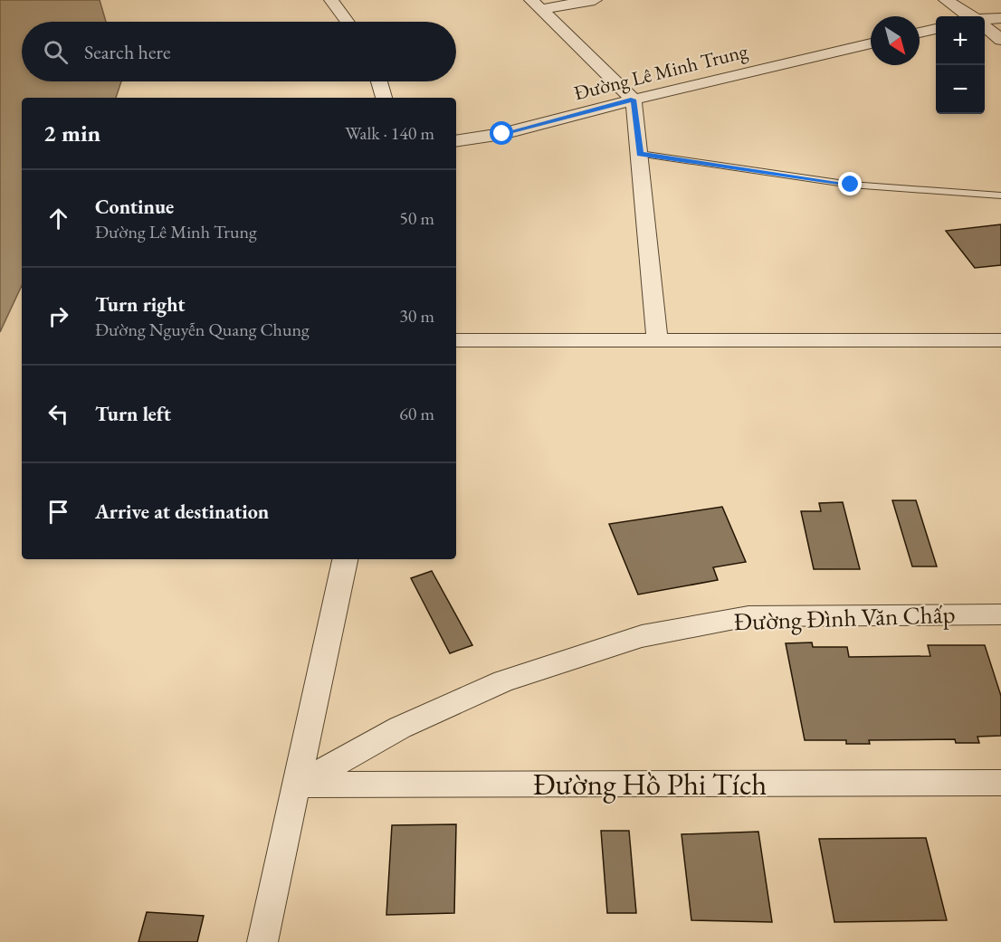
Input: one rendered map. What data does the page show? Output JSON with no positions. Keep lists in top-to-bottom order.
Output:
{
  "streets": {
    "street": ["Đường Lê Minh Trung", "Đường Đình Văn Chấp", "Đường Hồ Phi Tích"]
  },
  "crossings": [
    ["Đường Đình Văn Chấp", "Đường Hồ Phi Tích"]
  ],
  "north": "bottom right",
  "page": {
    "map_buttons": ["+", "−"],
    "search": "Search here",
    "heading": ["2 min", "Walk · 140 m"],
    "list": [
      ["Continue", "Đường Lê Minh Trung", "50 m"],
      ["Turn right", "Đường Nguyễn Quang Chung", "30 m"],
      ["Turn left", "60 m"],
      "Arrive at destination"
    ]
  }
}
